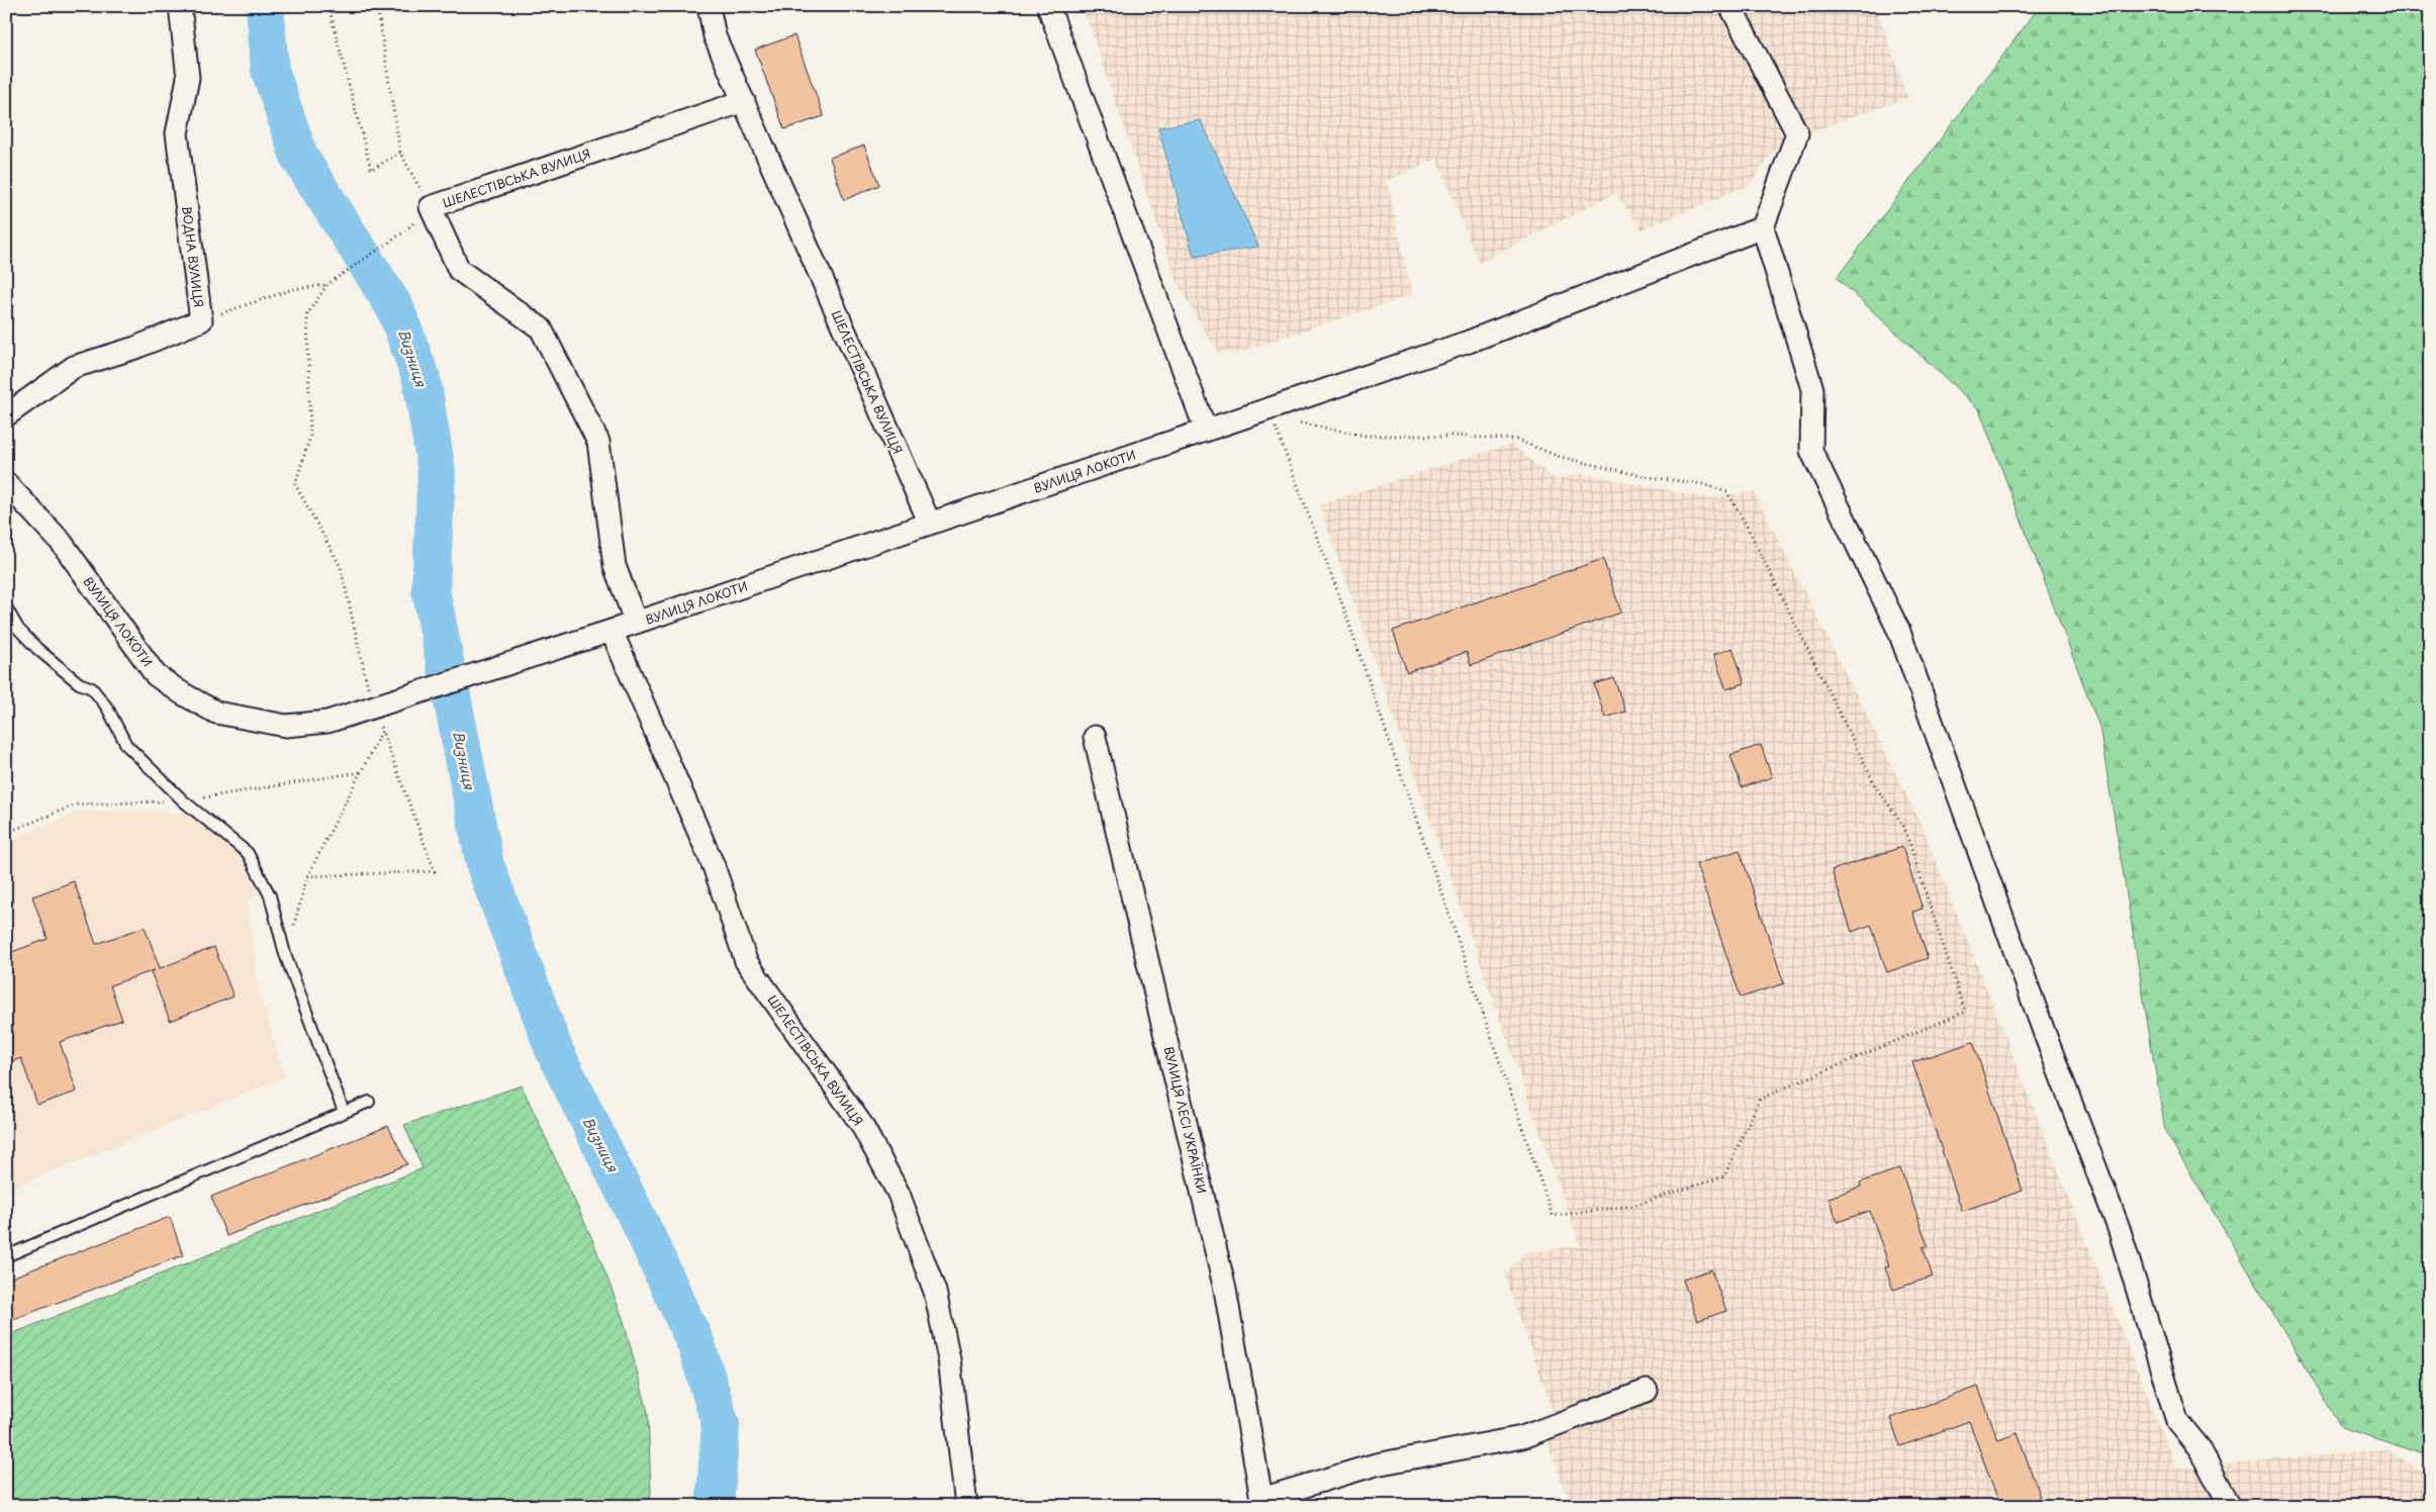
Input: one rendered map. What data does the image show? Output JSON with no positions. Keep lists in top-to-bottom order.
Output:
{
  "streets": {
    "street": [
      "ШЕЛЕСТІВСЬКА ВУЛИЦЯ",
      "ВОДНА ВУЛИЦЯ",
      "ВУЛИЦЯ ЛОКОТИ",
      "ВУЛИЦЯ ЛЕСІ УКРАЇНКИ"
    ]
  },
  "crossings": [
    ["ШЕЛЕСТІВСЬКА ВУЛИЦЯ", "ВУЛИЦЯ ЛОКОТИ"]
  ],
  "water": ["Визниця"]
}
